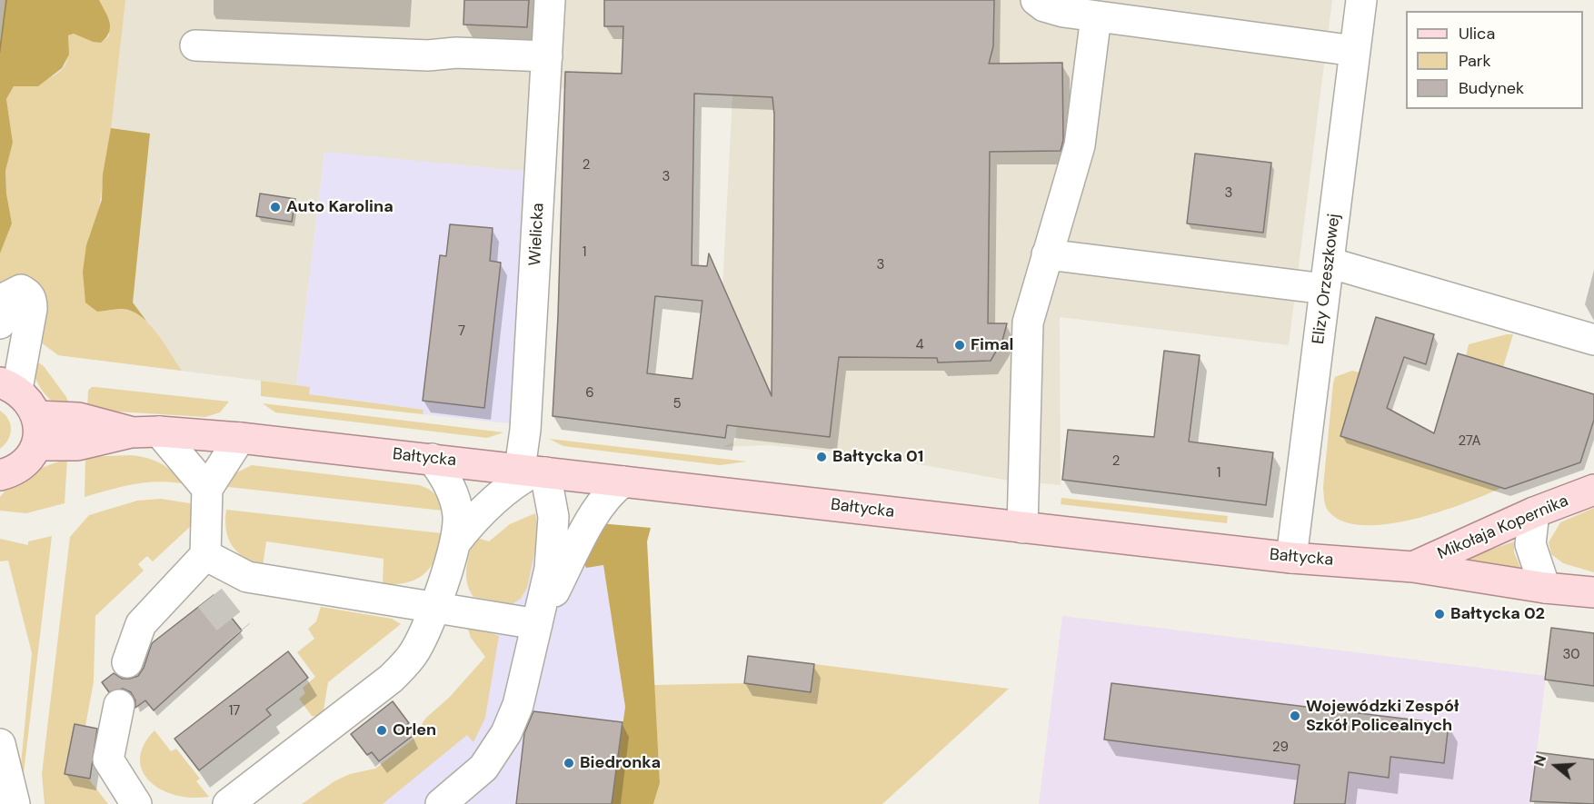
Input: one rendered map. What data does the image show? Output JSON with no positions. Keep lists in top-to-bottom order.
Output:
{
  "streets": {
    "main road": ["Bałtycka", "Mikołaja Kopernika"],
    "street": ["Wielicka", "Elizy Orzeszkowej"]
  },
  "crossings": [
    ["Wielicka", "Bałtycka"],
    ["Elizy Orzeszkowej", "Bałtycka"],
    ["Bałtycka", "Mikołaja Kopernika"]
  ],
  "places": [
    "Auto Karolina",
    "Fimal",
    "Bałtycka 01",
    "Bałtycka 02",
    "Wojewódzki Zespół Szkół Policealnych",
    "Orlen",
    "Biedronka"
  ],
  "house_numbers": [
    "2",
    "3",
    "3",
    "1",
    "3",
    "7",
    "4",
    "6",
    "5",
    "27A",
    "2",
    "1",
    "30",
    "17",
    "29"
  ],
  "legend": ["Ulica", "Park", "Budynek"],
  "north": "left"
}
